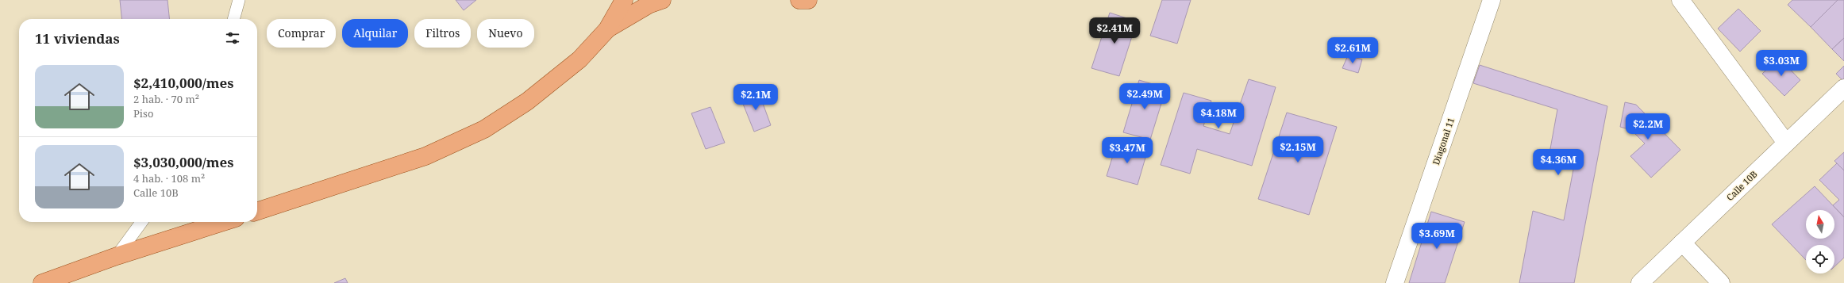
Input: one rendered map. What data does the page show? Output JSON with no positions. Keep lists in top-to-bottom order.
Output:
{
  "streets": {
    "street": ["Diagonal 11", "Calle 10B"]
  },
  "north": "top",
  "page": {
    "price": [
      "$2.41M",
      "$2.61M",
      "$3.03M",
      "$2.49M",
      "$2.1M",
      "$4.18M",
      "$2.2M",
      "$2.15M",
      "$3.47M",
      "$4.36M",
      "$3.69M"
    ],
    "chip": [
      "Comprar",
      "Alquilar",
      "Filtros",
      "Nuevo"
    ],
    "heading": "11 viviendas",
    "list": [
      {
        "name": "$2,410,000/mes",
        "note": "2 hab. · 70 m² · Piso"
      },
      {
        "name": "$3,030,000/mes",
        "note": "4 hab. · 108 m² · Calle 10B"
      }
    ]
  }
}
